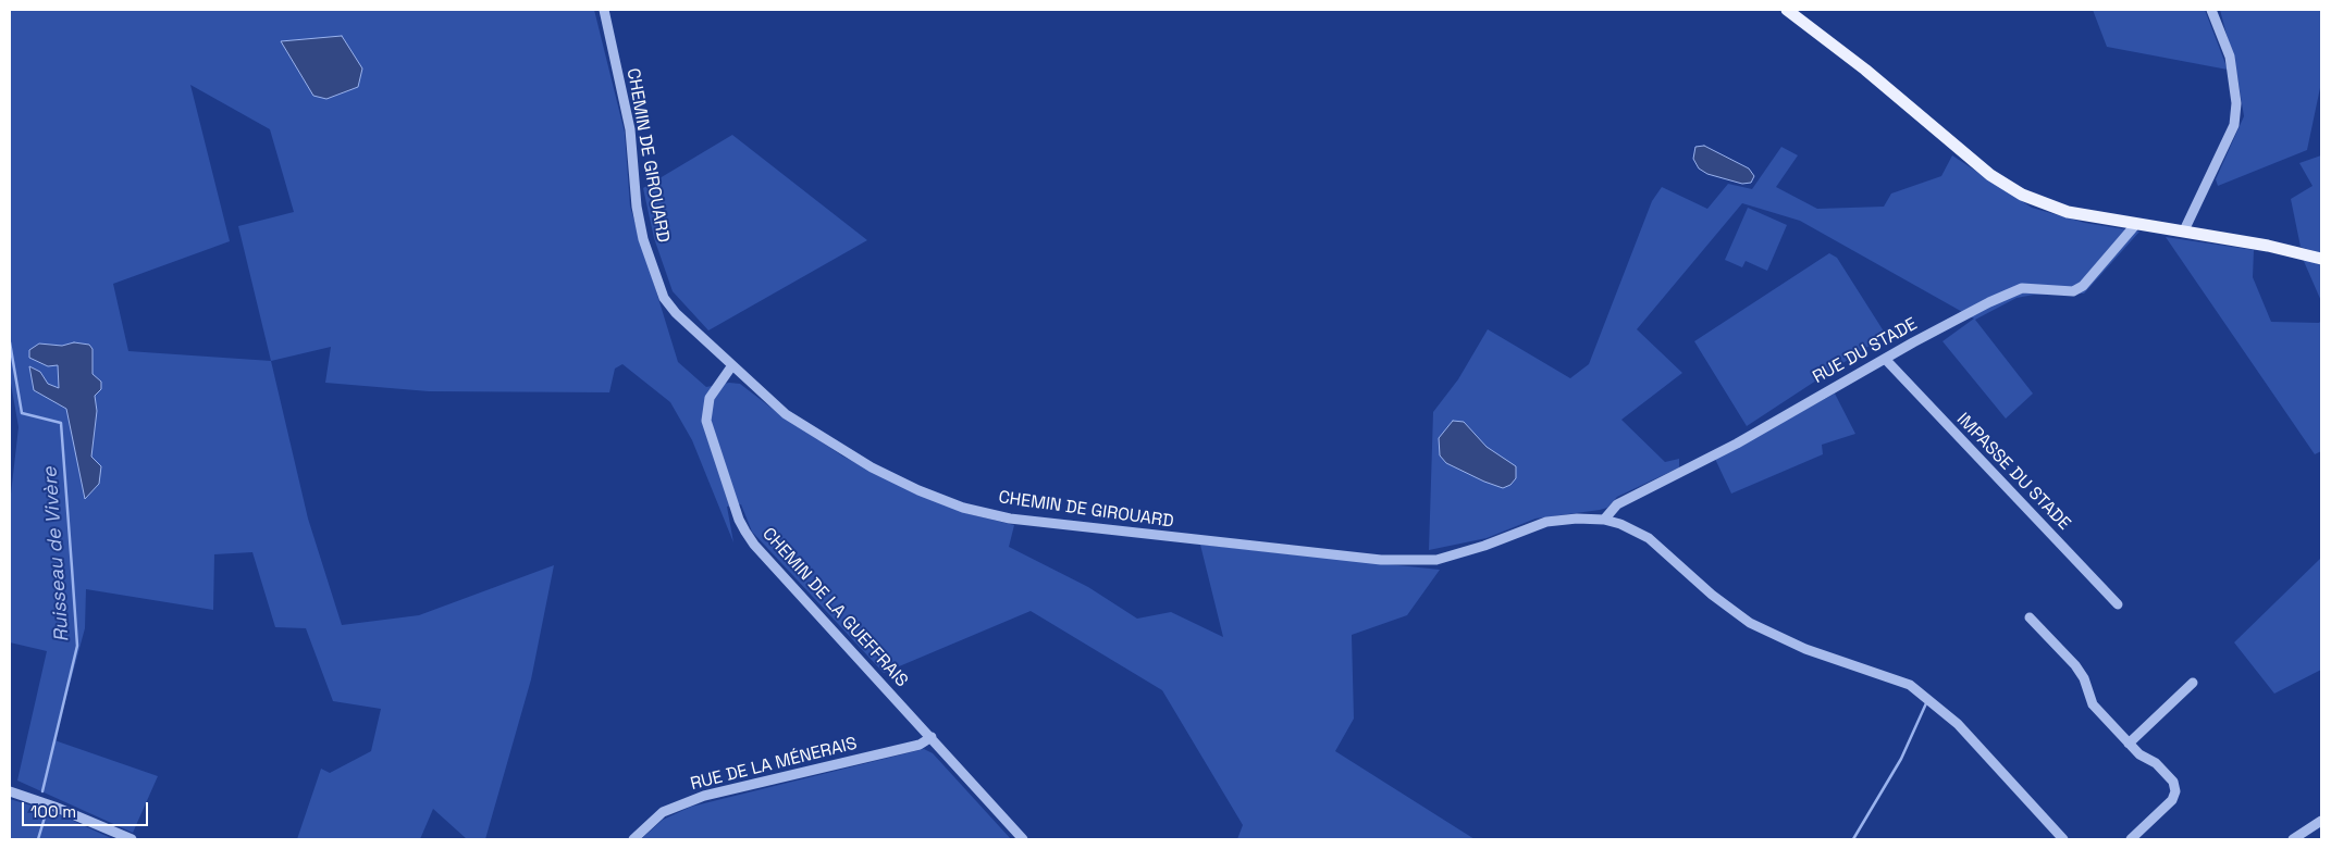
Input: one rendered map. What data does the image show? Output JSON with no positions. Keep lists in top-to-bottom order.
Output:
{
  "streets": {
    "street": [
      "CHEMIN DE GIROUARD",
      "RUE DU STADE",
      "IMPASSE DU STADE",
      "CHEMIN DE LA GUEFFRAIS",
      "RUE DE LA MÉNERAIS"
    ]
  },
  "crossings": [
    ["CHEMIN DE GIROUARD", "RUE DU STADE"],
    ["CHEMIN DE GIROUARD", "CHEMIN DE LA GUEFFRAIS"],
    ["RUE DU STADE", "IMPASSE DU STADE"],
    ["CHEMIN DE LA GUEFFRAIS", "RUE DE LA MÉNERAIS"]
  ],
  "water": ["Ruisseau de Vivère"],
  "scale_bar": "100 m"
}
